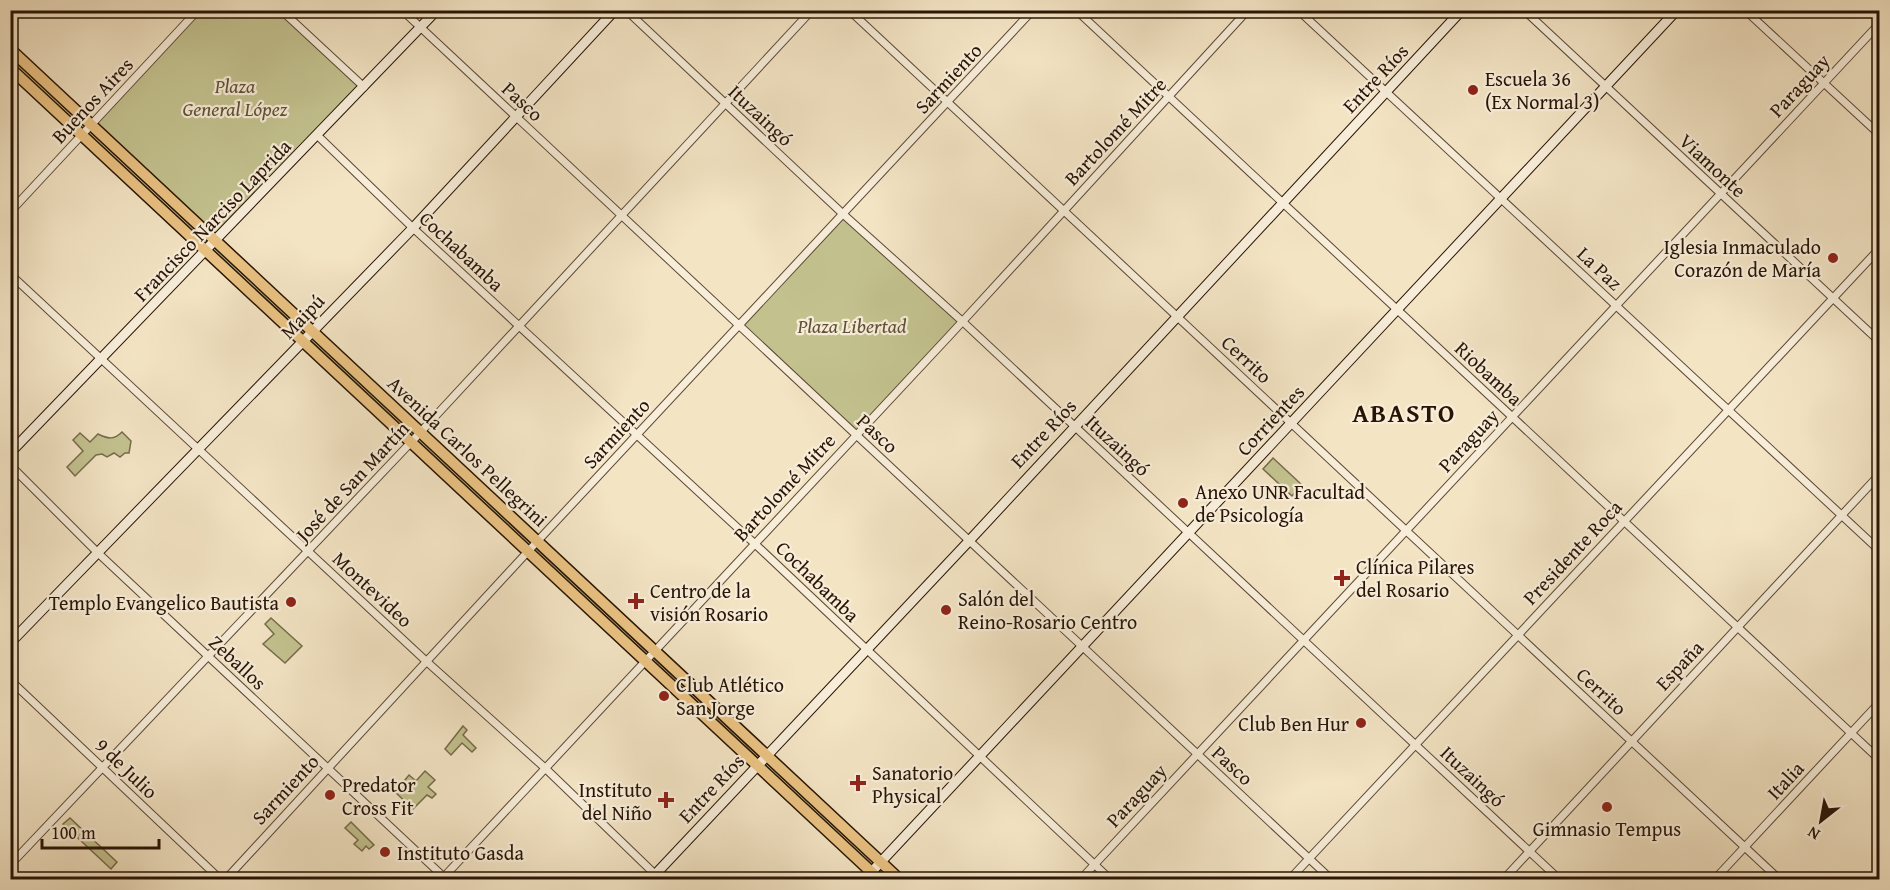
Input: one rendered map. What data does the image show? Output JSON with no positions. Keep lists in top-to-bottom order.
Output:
{
  "streets": {
    "main road": [
      "Entre Ríos",
      "Francisco Narciso Laprida",
      "Maipú",
      "Corrientes",
      "Avenida Carlos Pellegrini"
    ],
    "street": [
      "Sarmiento",
      "Paraguay",
      "Buenos Aires",
      "Pasco",
      "Ituzaingó",
      "Bartolomé Mitre",
      "Viamonte",
      "Cochabamba",
      "La Paz",
      "Cerrito",
      "Riobamba",
      "José de San Martín",
      "Presidente Roca",
      "Montevideo",
      "Zeballos",
      "España",
      "9 de Julio",
      "Italia"
    ]
  },
  "crossings": [
    ["Sarmiento", "Pasco"],
    ["Sarmiento", "Ituzaingó"],
    ["Sarmiento", "Cochabamba"],
    ["Sarmiento", "Cerrito"],
    ["Sarmiento", "Avenida Carlos Pellegrini"],
    ["Sarmiento", "Montevideo"],
    ["Sarmiento", "Zeballos"],
    ["Sarmiento", "9 de Julio"],
    ["Entre Ríos", "Pasco"],
    ["Entre Ríos", "Ituzaingó"],
    ["Entre Ríos", "Cochabamba"],
    ["Entre Ríos", "La Paz"],
    ["Entre Ríos", "Cerrito"],
    ["Entre Ríos", "Riobamba"],
    ["Entre Ríos", "Avenida Carlos Pellegrini"],
    ["Entre Ríos", "Montevideo"],
    ["Paraguay", "Pasco"],
    ["Paraguay", "Ituzaingó"],
    ["Paraguay", "Viamonte"],
    ["Paraguay", "Cochabamba"],
    ["Paraguay", "La Paz"],
    ["Paraguay", "Cerrito"],
    ["Paraguay", "Riobamba"],
    ["Buenos Aires", "Avenida Carlos Pellegrini"],
    ["Pasco", "Bartolomé Mitre"],
    ["Pasco", "Francisco Narciso Laprida"],
    ["Pasco", "Maipú"],
    ["Pasco", "Corrientes"],
    ["Pasco", "José de San Martín"],
    ["Pasco", "Presidente Roca"],
    ["Ituzaingó", "Bartolomé Mitre"],
    ["Ituzaingó", "Corrientes"],
    ["Ituzaingó", "José de San Martín"],
    ["Ituzaingó", "Presidente Roca"],
    ["Ituzaingó", "España"],
    ["Bartolomé Mitre", "Cochabamba"],
    ["Bartolomé Mitre", "Cerrito"],
    ["Bartolomé Mitre", "Riobamba"],
    ["Bartolomé Mitre", "Avenida Carlos Pellegrini"],
    ["Bartolomé Mitre", "Montevideo"],
    ["Bartolomé Mitre", "Zeballos"],
    ["Viamonte", "Corrientes"],
    ["Viamonte", "Presidente Roca"],
    ["Francisco Narciso Laprida", "Cochabamba"],
    ["Francisco Narciso Laprida", "Avenida Carlos Pellegrini"],
    ["Francisco Narciso Laprida", "Montevideo"],
    ["Cochabamba", "Maipú"],
    ["Cochabamba", "Corrientes"],
    ["Cochabamba", "José de San Martín"],
    ["La Paz", "Corrientes"],
    ["La Paz", "Presidente Roca"],
    ["La Paz", "España"],
    ["Maipú", "Avenida Carlos Pellegrini"],
    ["Maipú", "Montevideo"],
    ["Maipú", "Zeballos"],
    ["Cerrito", "Corrientes"],
    ["Cerrito", "Presidente Roca"],
    ["Cerrito", "España"],
    ["Cerrito", "Italia"],
    ["Riobamba", "Corrientes"],
    ["Riobamba", "Presidente Roca"],
    ["Riobamba", "España"],
    ["Riobamba", "Italia"],
    ["Corrientes", "Avenida Carlos Pellegrini"],
    ["Avenida Carlos Pellegrini", "José de San Martín"],
    ["José de San Martín", "Montevideo"],
    ["José de San Martín", "Zeballos"],
    ["José de San Martín", "9 de Julio"]
  ],
  "districts": ["ABASTO"],
  "parks": ["Plaza General López", "Plaza Libertad"],
  "places": {
    "other": [
      "Escuela 36 (Ex Normal 3)",
      "Iglesia Inmaculado Corazón de María",
      "Anexo UNR Facultad de Psicología",
      "Templo Evangelico Bautista",
      "Salón del Reino-Rosario Centro",
      "Club Atlético San Jorge",
      "Club Ben Hur",
      "Predator Cross Fit",
      "Gimnasio Tempus",
      "Instituto Gasda"
    ],
    "health": [
      "Clínica Pilares del Rosario",
      "Centro de la visión Rosario",
      "Sanatorio Physical",
      "Instituto del Niño"
    ]
  },
  "scale_bar": "100 m",
  "north": "bottom left"
}
